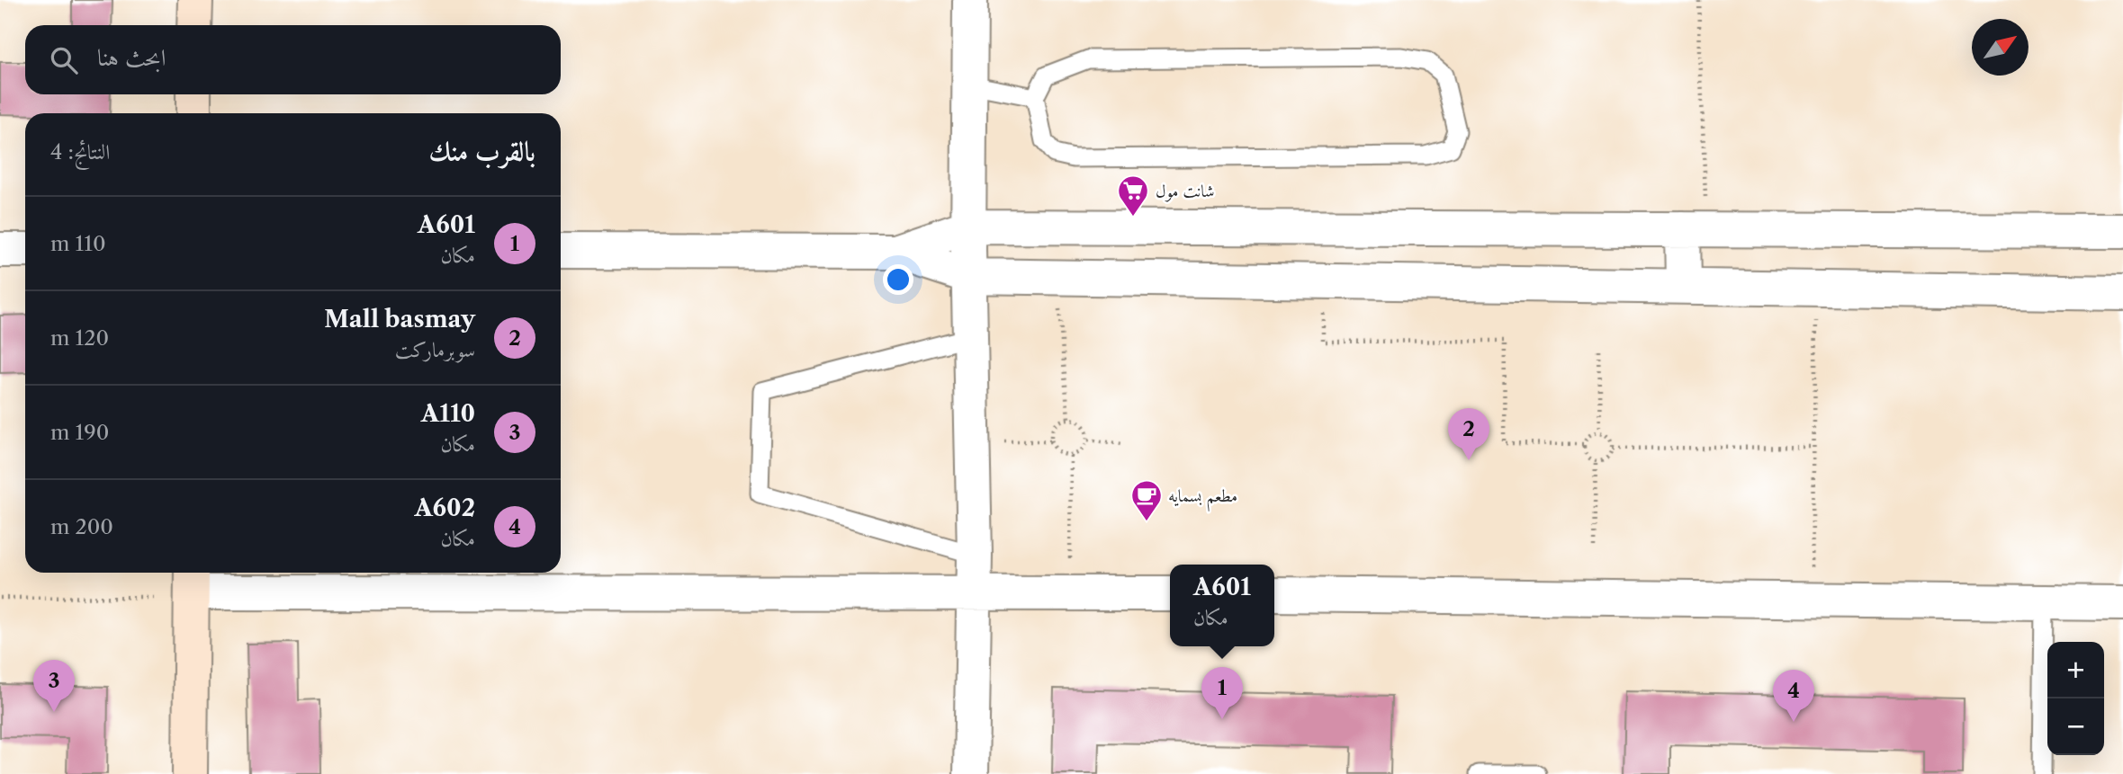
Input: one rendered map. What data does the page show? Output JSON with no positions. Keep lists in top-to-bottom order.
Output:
{
  "places": {
    "supermarket": ["شانت مول"],
    "cafe": ["مطعم بسمايه"]
  },
  "north": "top right",
  "page": {
    "search": "ابحث هنا",
    "heading": ["بالقرب منك", "النتائج: 4"],
    "list": [
      {
        "mark": "1",
        "name": "A601",
        "note": "مكان",
        "value": "110 m"
      },
      {
        "mark": "2",
        "name": "Mall basmay",
        "note": "سوبرماركت",
        "value": "120 m"
      },
      {
        "mark": "3",
        "name": "A110",
        "note": "مكان",
        "value": "190 m"
      },
      {
        "mark": "4",
        "name": "A602",
        "note": "مكان",
        "value": "200 m"
      }
    ],
    "pins": [
      "2",
      "3",
      "1",
      "4"
    ],
    "popup": ["A601", "مكان"],
    "map_buttons": ["+", "−"]
  }
}
